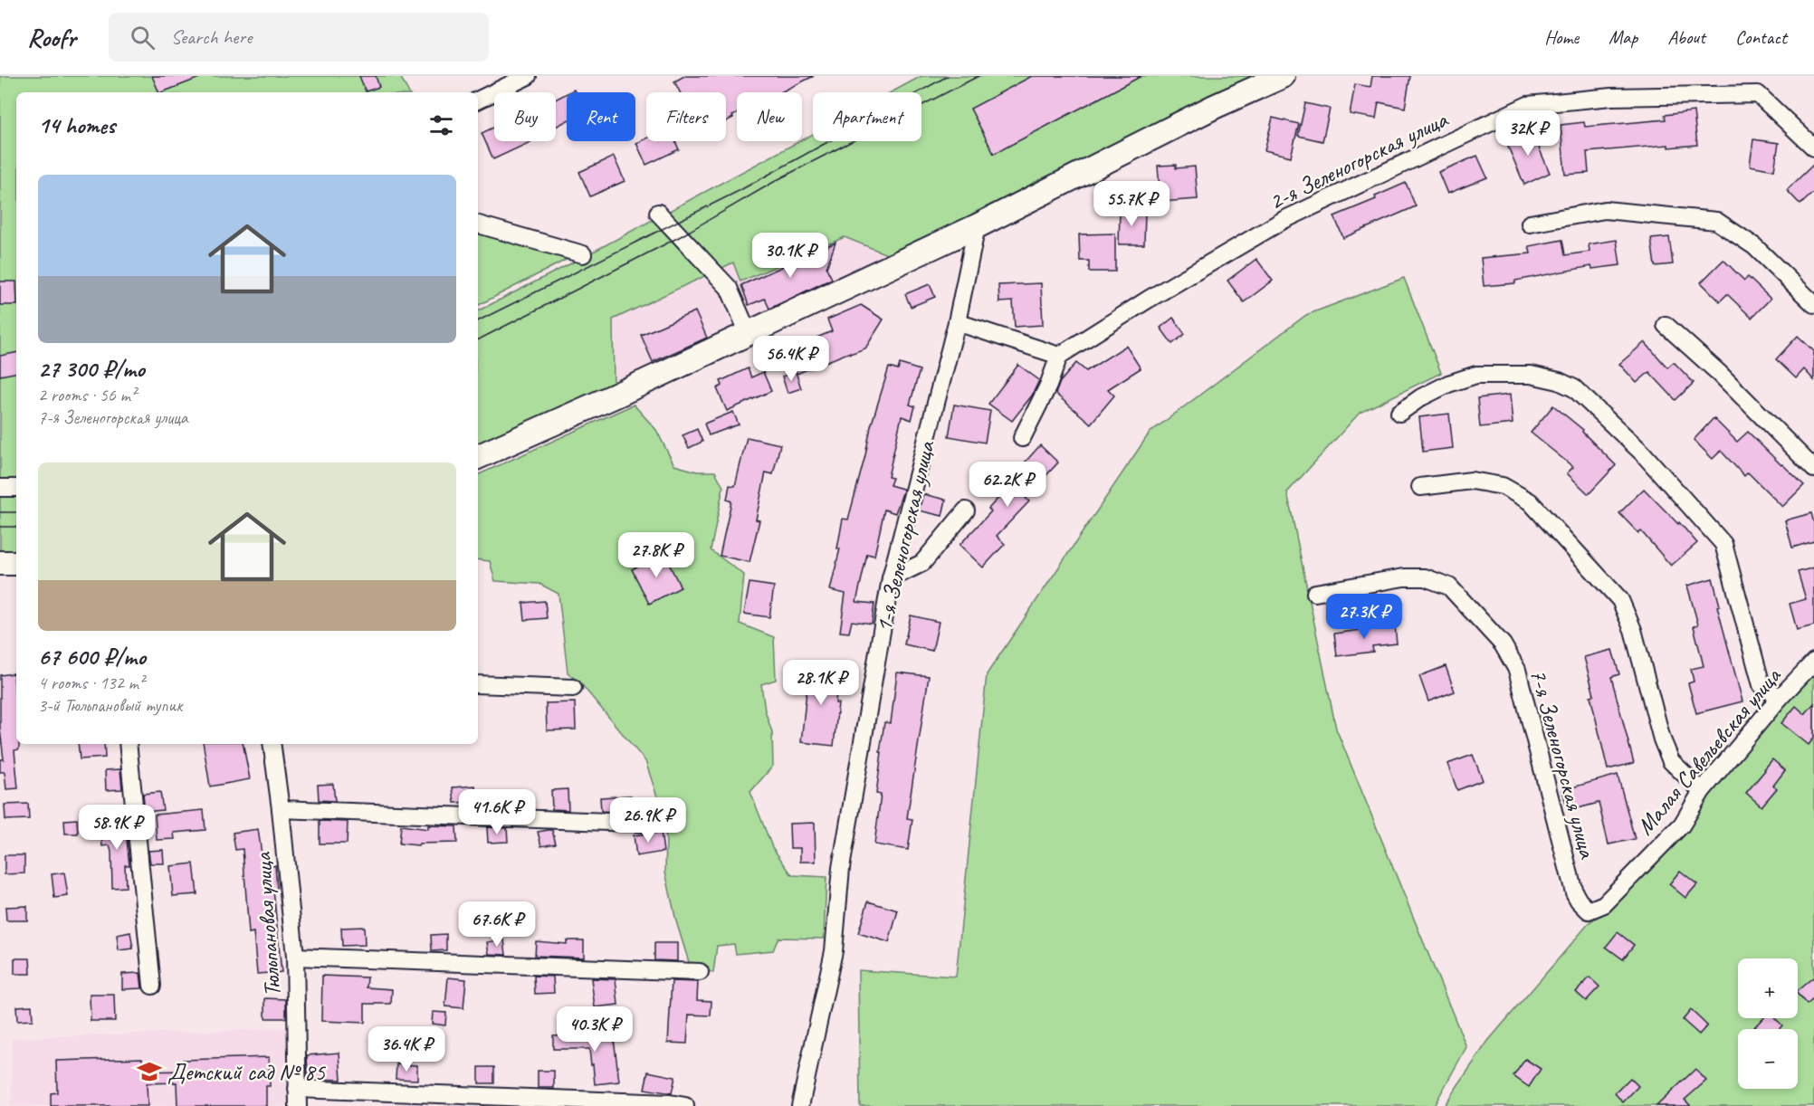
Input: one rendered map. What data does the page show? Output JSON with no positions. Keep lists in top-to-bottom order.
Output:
{
  "streets": {
    "street": [
      "2-я Зеленогорская улица",
      "1-я Зеленогорская улица",
      "Малая Савельевская улица",
      "7-я Зеленогорская улица",
      "Тюльпановая улица"
    ]
  },
  "crossings": [
    ["Малая Савельевская улица", "7-я Зеленогорская улица"]
  ],
  "places": {
    "school or university": ["Детский сад № 85"]
  },
  "page": {
    "header": "Roofr",
    "search": "Search here",
    "nav": [
      "Home",
      "Map",
      "About",
      "Contact"
    ],
    "chip": [
      "Buy",
      "Rent",
      "Filters",
      "New",
      "Apartment"
    ],
    "heading": "14 homes",
    "price": [
      "32K ₽",
      "55.7K ₽",
      "30.1K ₽",
      "56.4K ₽",
      "62.2K ₽",
      "27.8K ₽",
      "27.3K ₽",
      "28.1K ₽",
      "41.6K ₽",
      "26.9K ₽",
      "58.9K ₽",
      "67.6K ₽",
      "40.3K ₽",
      "36.4K ₽"
    ],
    "list": [
      {
        "name": "27 300 ₽/mo",
        "note": "2 rooms · 56 m² · 7-я Зеленогорская улица"
      },
      {
        "name": "67 600 ₽/mo",
        "note": "4 rooms · 132 m² · 3-й Тюльпановый тупик"
      }
    ],
    "map_buttons": ["+", "−"]
  }
}
